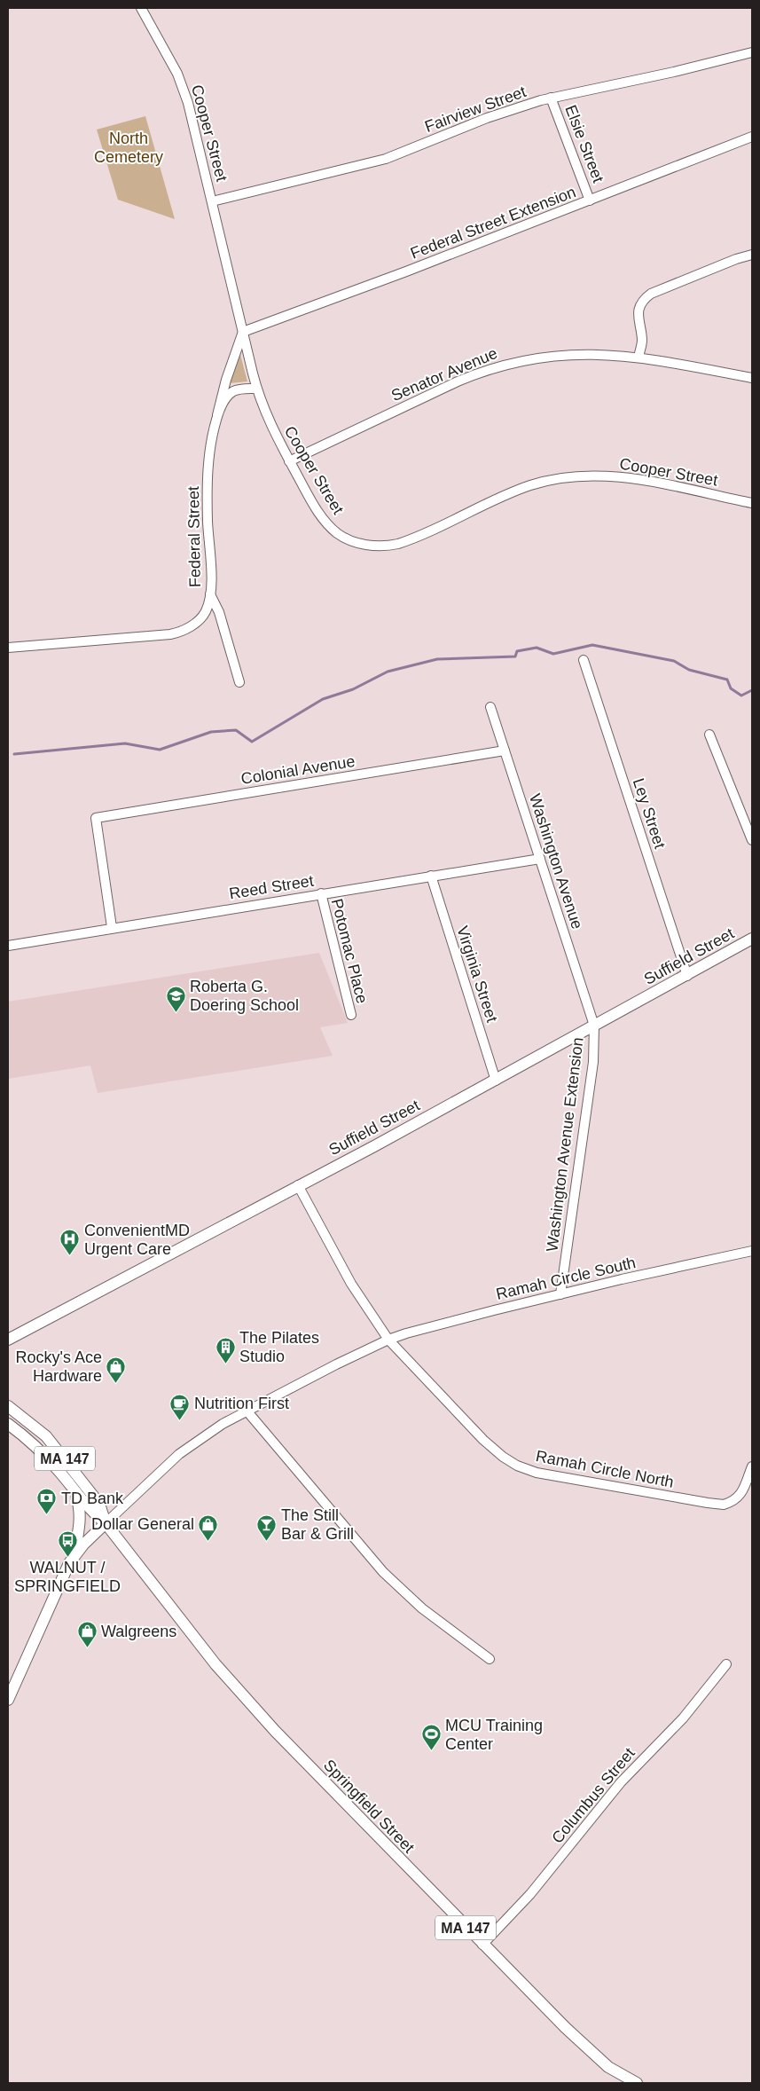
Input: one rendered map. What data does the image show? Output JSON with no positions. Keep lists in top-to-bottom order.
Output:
{
  "streets": {
    "main road": ["Suffield Street", "MA 147", "Springfield Street"],
    "street": [
      "Fairview Street",
      "Cooper Street",
      "Elsie Street",
      "Federal Street Extension",
      "Senator Avenue",
      "Federal Street",
      "Colonial Avenue",
      "Ley Street",
      "Washington Avenue",
      "Reed Street",
      "Potomac Place",
      "Virginia Street",
      "Washington Avenue Extension",
      "Ramah Circle South",
      "Ramah Circle North",
      "Columbus Street"
    ]
  },
  "crossings": [
    ["Fairview Street", "Cooper Street"],
    ["Fairview Street", "Elsie Street"],
    ["Cooper Street", "Federal Street Extension"],
    ["Cooper Street", "Senator Avenue"],
    ["Cooper Street", "Federal Street"],
    ["Elsie Street", "Federal Street Extension"],
    ["Federal Street Extension", "Federal Street"],
    ["Colonial Avenue", "Washington Avenue"],
    ["Colonial Avenue", "Reed Street"],
    ["Ley Street", "Suffield Street"],
    ["Washington Avenue", "Reed Street"],
    ["Washington Avenue", "Suffield Street"],
    ["Washington Avenue", "Washington Avenue Extension"],
    ["Reed Street", "Potomac Place"],
    ["Reed Street", "Virginia Street"],
    ["Suffield Street", "Virginia Street"],
    ["Suffield Street", "Washington Avenue Extension"],
    ["Suffield Street", "Ramah Circle North"],
    ["Washington Avenue Extension", "Ramah Circle South"],
    ["Ramah Circle South", "Ramah Circle North"],
    ["Ramah Circle South", "Springfield Street"],
    ["Columbus Street", "Springfield Street"]
  ],
  "parks": ["North Cemetery"],
  "places": {
    "school or university": ["Roberta G. Doering School"],
    "hospital": ["ConvenientMD Urgent Care"],
    "building": ["The Pilates Studio"],
    "shop": ["Rocky's Ace Hardware", "Dollar General", "Walgreens"],
    "cafe": ["Nutrition First"],
    "bank": ["TD Bank"],
    "bar": ["The Still Bar & Grill"],
    "bus stop": ["WALNUT / SPRINGFIELD"],
    "sports": ["MCU Training Center"]
  }
}
